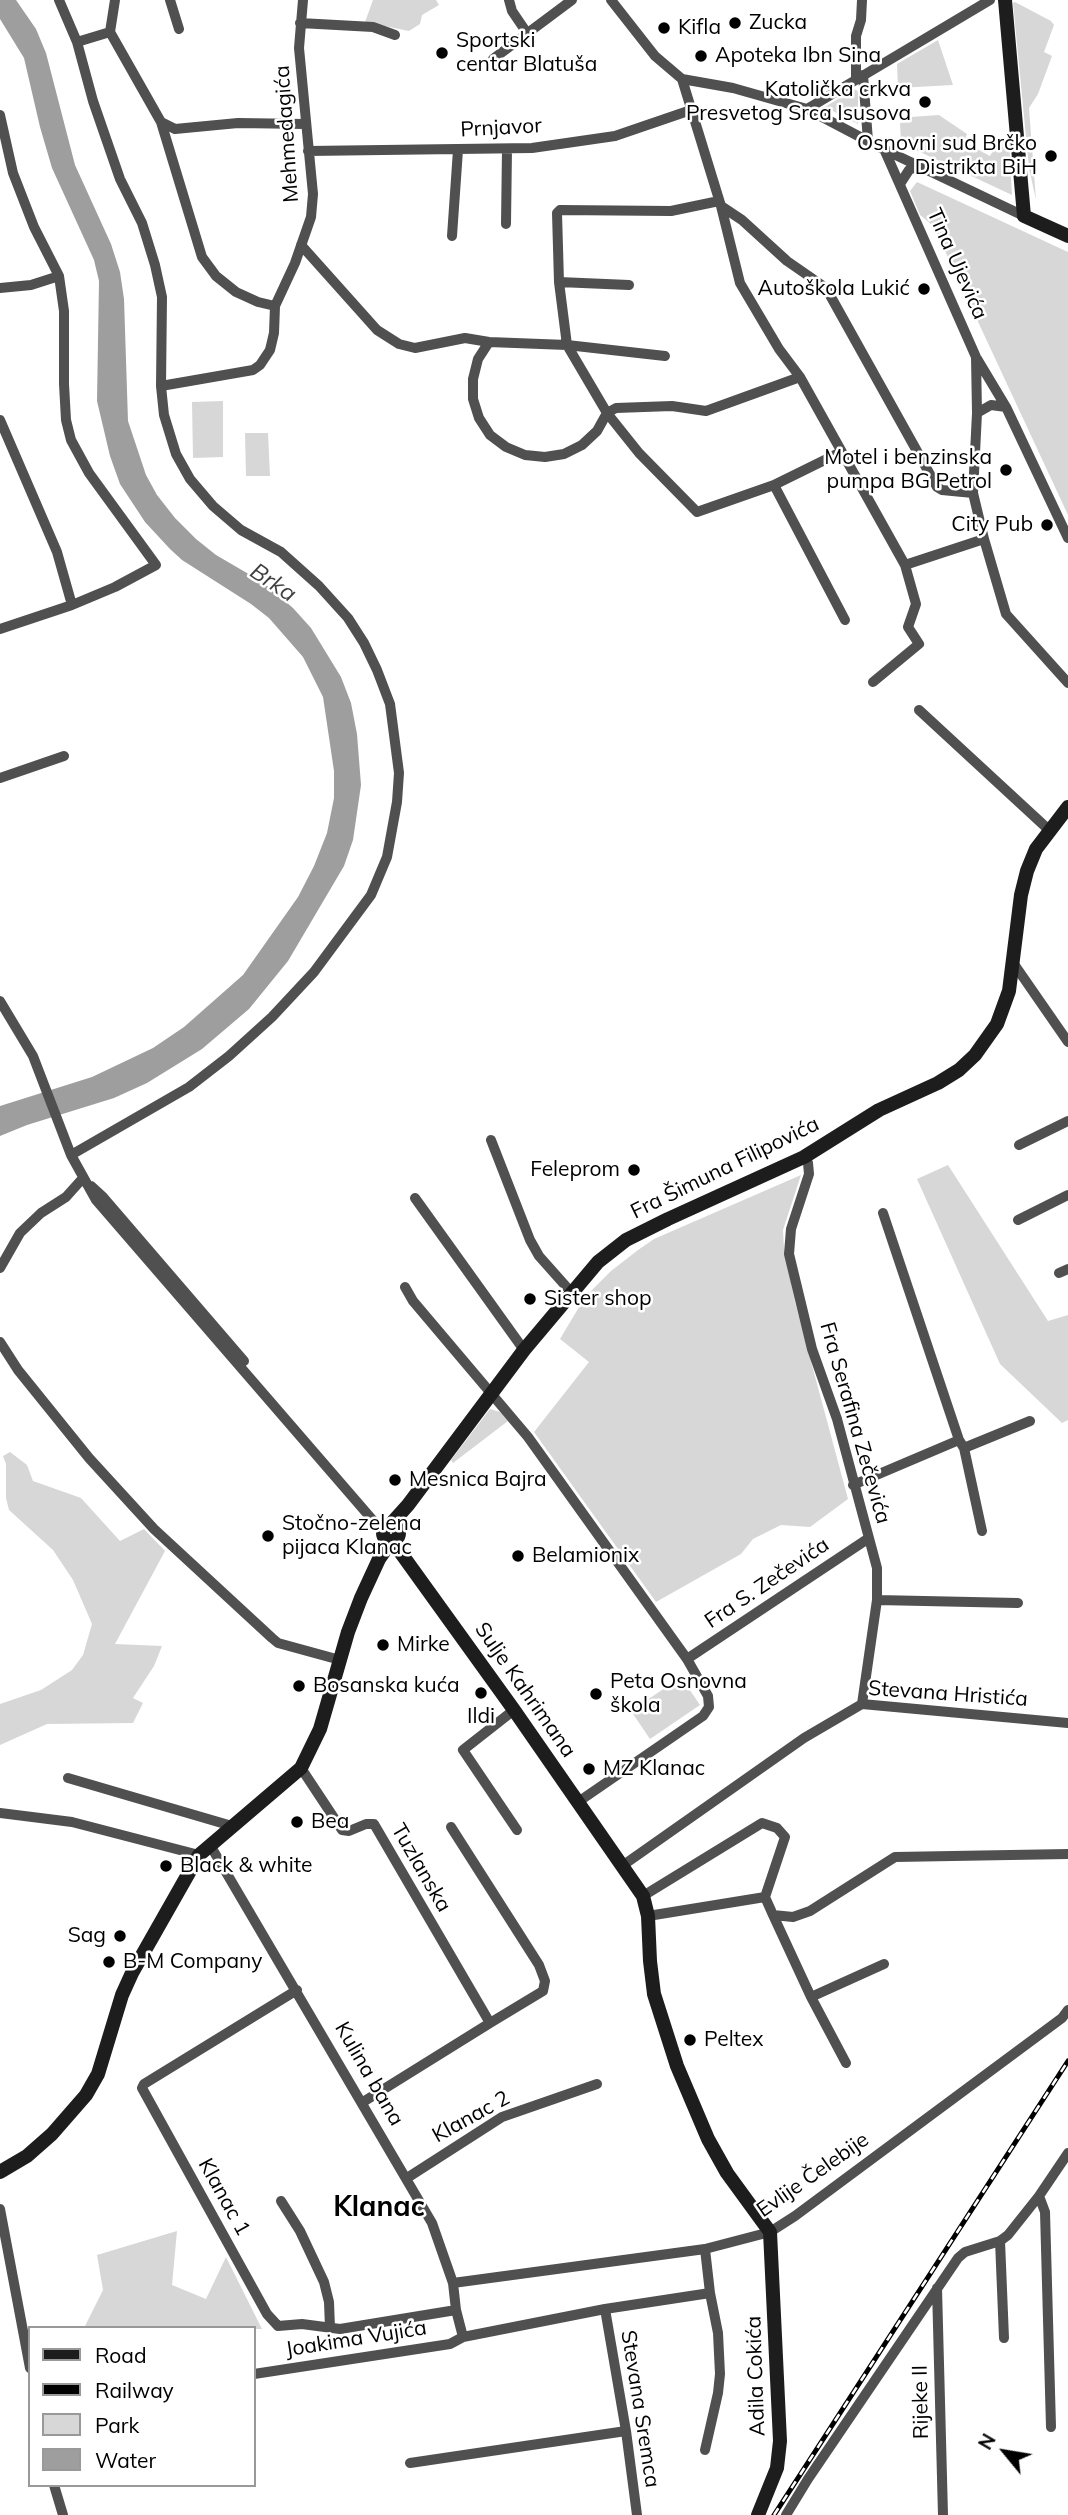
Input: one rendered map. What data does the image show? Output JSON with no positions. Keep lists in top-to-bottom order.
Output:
{
  "streets": {
    "main road": ["Fra Šimuna Filipovića", "Sulje Kahrimana", "Adila Cokića"],
    "street": [
      "Prnjavor",
      "Mehmedagića",
      "Tina Ujevića",
      "Fra Serafina Zečevića",
      "Fra S. Zečevića",
      "Stevana Hristića",
      "Tuzlanska",
      "Kulina bana",
      "Klanac 2",
      "Evlije Čelebije",
      "Klanac 1",
      "Joakima Vujića",
      "Rijeke II",
      "Stevana Sremca"
    ]
  },
  "crossings": [
    ["Prnjavor", "Mehmedagića"],
    ["Fra Šimuna Filipovića", "Fra Serafina Zečevića"],
    ["Fra Šimuna Filipovića", "Sulje Kahrimana"],
    ["Fra Šimuna Filipovića", "Tuzlanska"],
    ["Fra Serafina Zečevića", "Fra S. Zečevića"],
    ["Fra Serafina Zečevića", "Stevana Hristića"],
    ["Sulje Kahrimana", "Stevana Hristića"],
    ["Sulje Kahrimana", "Evlije Čelebije"],
    ["Sulje Kahrimana", "Adila Cokića"],
    ["Kulina bana", "Klanac 2"],
    ["Kulina bana", "Evlije Čelebije"],
    ["Kulina bana", "Klanac 1"],
    ["Kulina bana", "Joakima Vujića"],
    ["Evlije Čelebije", "Adila Cokića"],
    ["Joakima Vujića", "Stevana Sremca"]
  ],
  "districts": ["Klanac"],
  "water": ["Brka"],
  "places": [
    "Zucka",
    "Kifla",
    "Sportski centar Blatuša",
    "Apoteka Ibn Sina",
    "Katolička crkva Presvetog Srca Isusova",
    "Osnovni sud Brčko Distrikta BiH",
    "Autoškola Lukić",
    "Motel i benzinska pumpa BG Petrol",
    "City Pub",
    "Feleprom",
    "Sister shop",
    "Mesnica Bajra",
    "Stočno-zelena pijaca Klanac",
    "Belamionix",
    "Mirke",
    "Bosanska kuća",
    "Ildi",
    "Peta Osnovna škola",
    "MZ Klanac",
    "Bea",
    "Black & white",
    "Sag",
    "B-M Company",
    "Peltex"
  ],
  "legend": [
    "Road",
    "Railway",
    "Park",
    "Water"
  ],
  "north": "top left"
}
